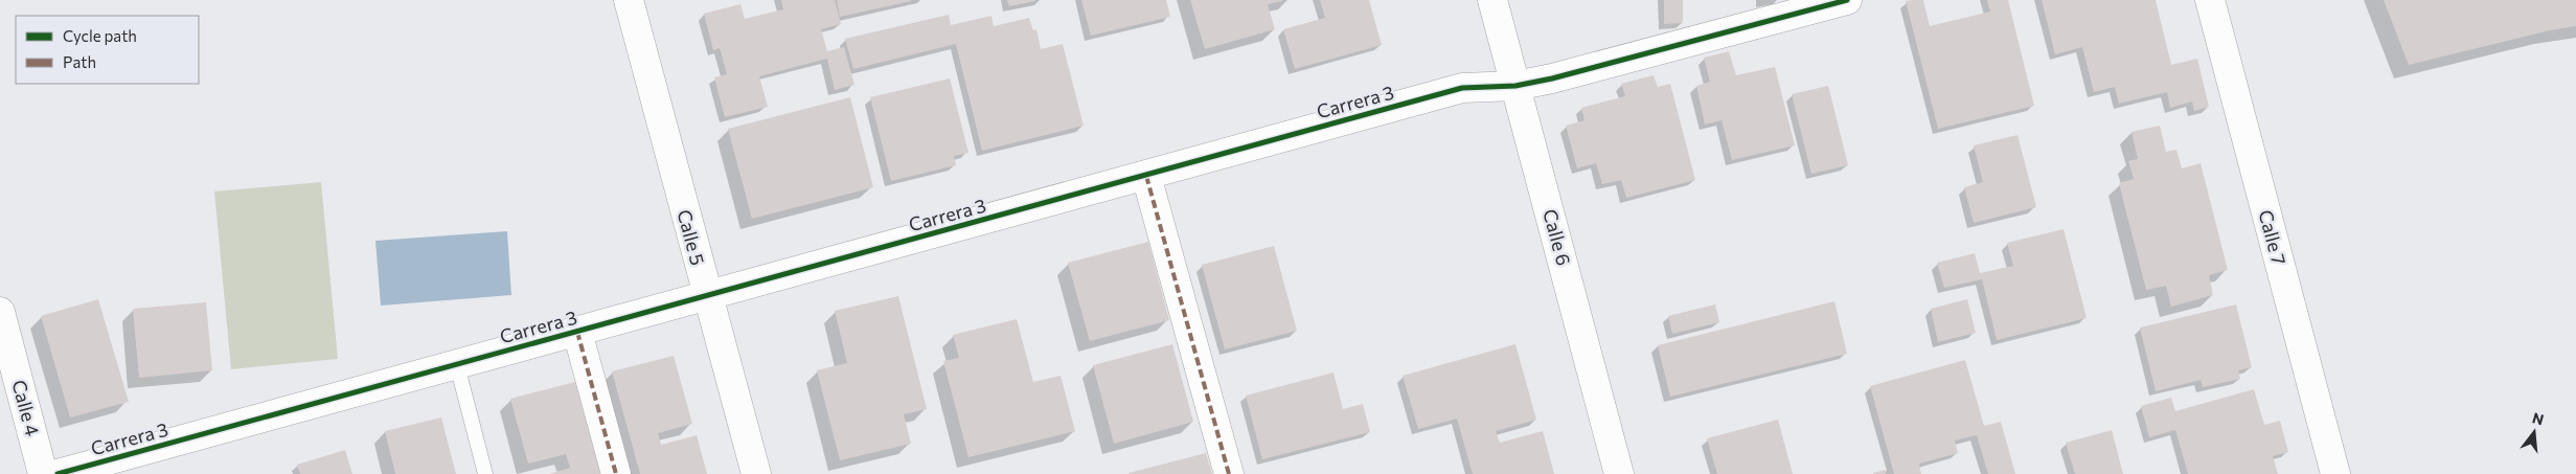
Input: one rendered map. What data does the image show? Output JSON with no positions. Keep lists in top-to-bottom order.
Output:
{
  "streets": {
    "street": [
      "Carrera 3",
      "Calle 5",
      "Calle 6",
      "Calle 7",
      "Calle 4"
    ]
  },
  "crossings": [
    ["Carrera 3", "Calle 5"],
    ["Carrera 3", "Calle 6"]
  ],
  "legend": ["Cycle path", "Path"],
  "north": "top"
}
